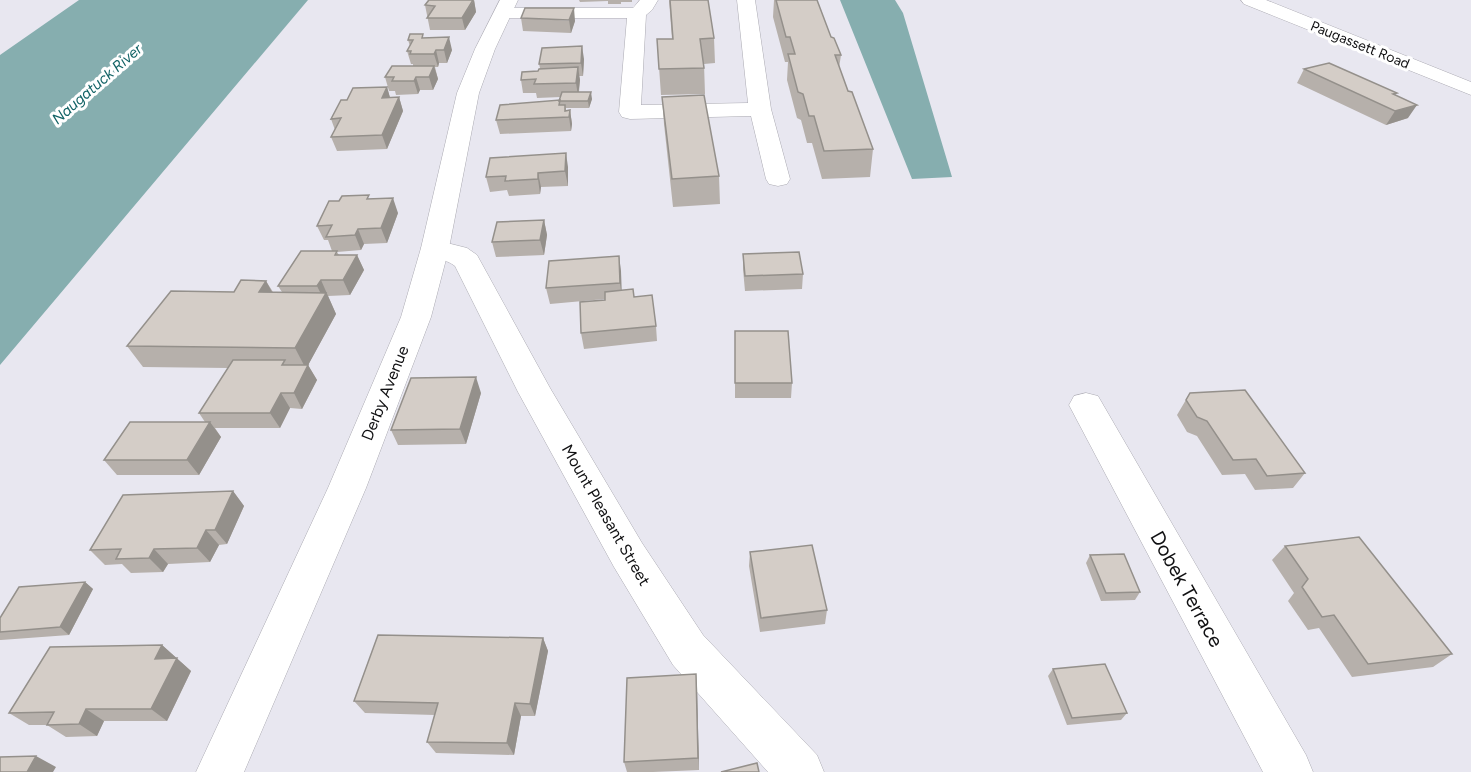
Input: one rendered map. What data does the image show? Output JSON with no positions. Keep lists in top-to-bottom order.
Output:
{
  "streets": {
    "street": [
      "Paugassett Road",
      "Derby Avenue",
      "Mount Pleasant Street",
      "Dobek Terrace"
    ]
  },
  "crossings": [
    ["Derby Avenue", "Mount Pleasant Street"]
  ],
  "water": ["Naugatuck River"]
}
